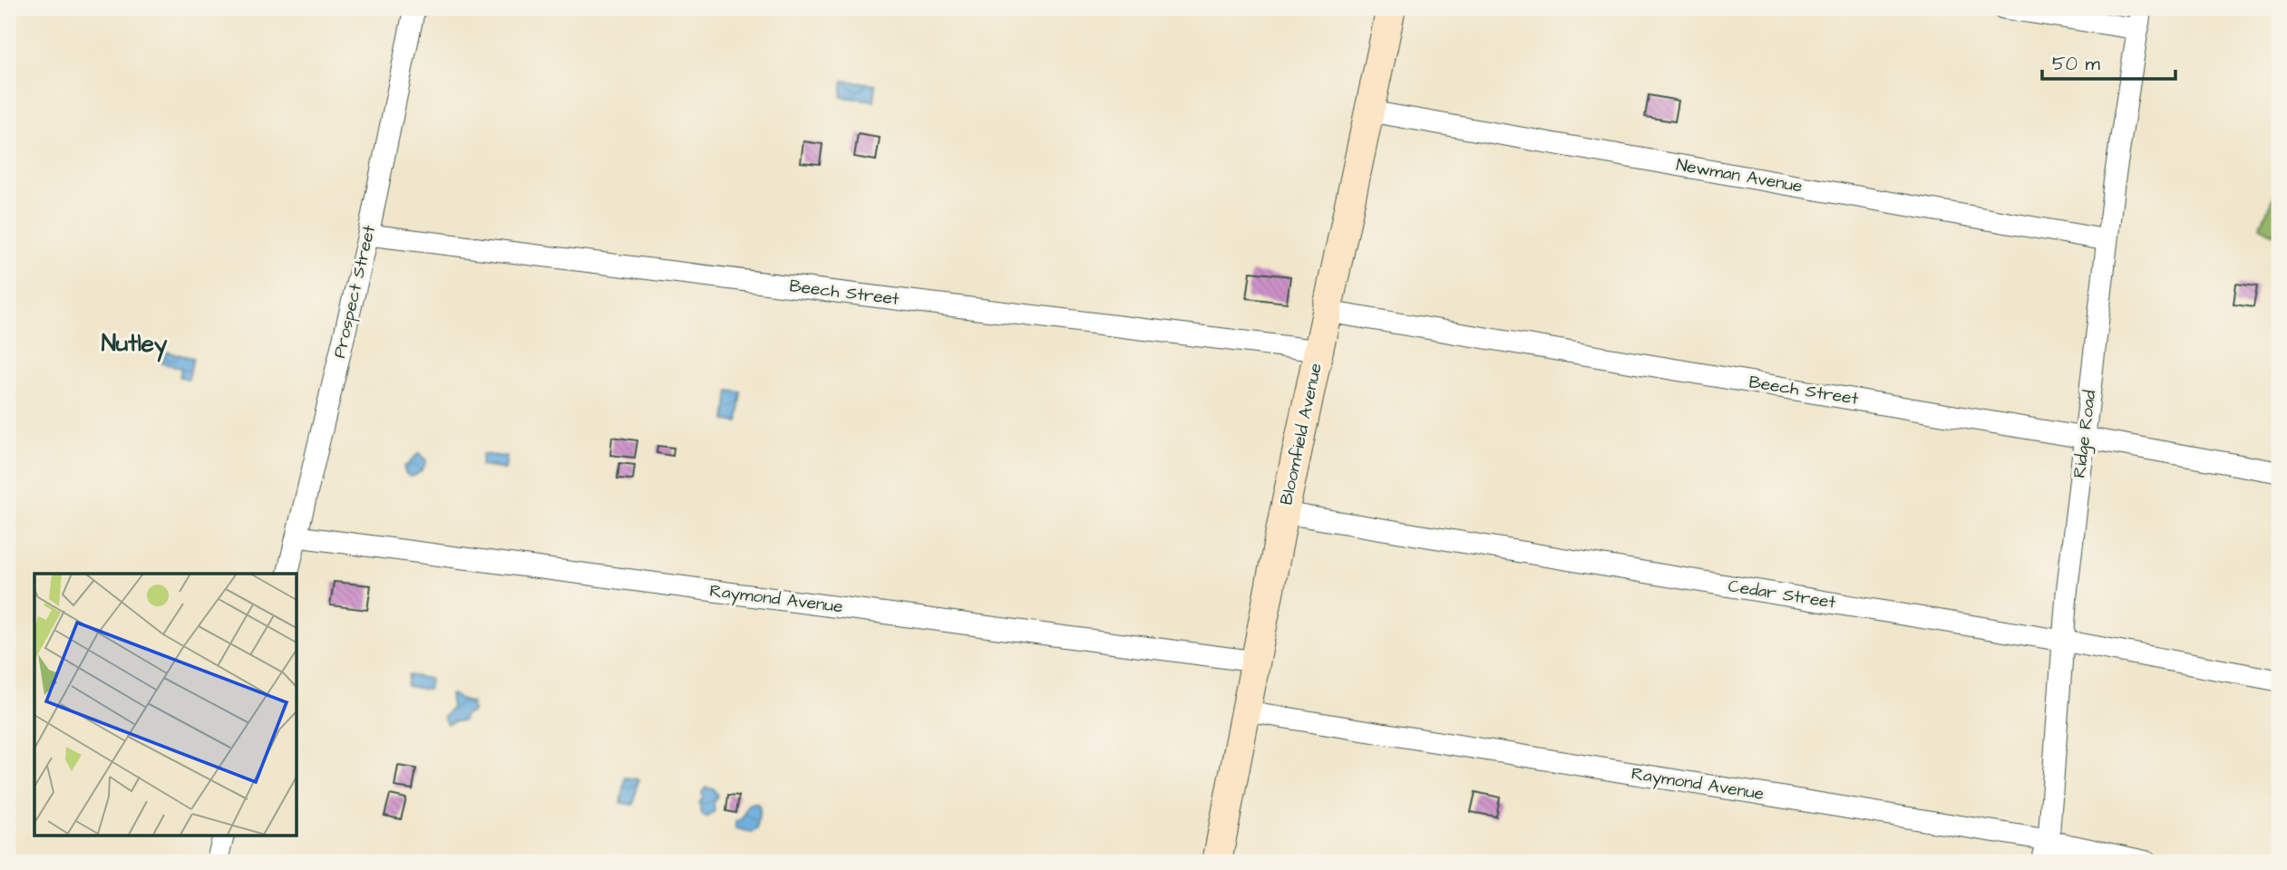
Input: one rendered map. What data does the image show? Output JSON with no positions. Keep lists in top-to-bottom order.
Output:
{
  "streets": {
    "street": [
      "Newman Avenue",
      "Prospect Street",
      "Beech Street",
      "Bloomfield Avenue",
      "Ridge Road",
      "Cedar Street",
      "Raymond Avenue"
    ]
  },
  "crossings": [
    ["Newman Avenue", "Bloomfield Avenue"],
    ["Newman Avenue", "Ridge Road"],
    ["Prospect Street", "Beech Street"],
    ["Prospect Street", "Raymond Avenue"],
    ["Beech Street", "Bloomfield Avenue"],
    ["Beech Street", "Ridge Road"],
    ["Bloomfield Avenue", "Cedar Street"],
    ["Bloomfield Avenue", "Raymond Avenue"],
    ["Ridge Road", "Cedar Street"],
    ["Ridge Road", "Raymond Avenue"]
  ],
  "districts": ["Nutley"],
  "scale_bar": "50 m"
}
